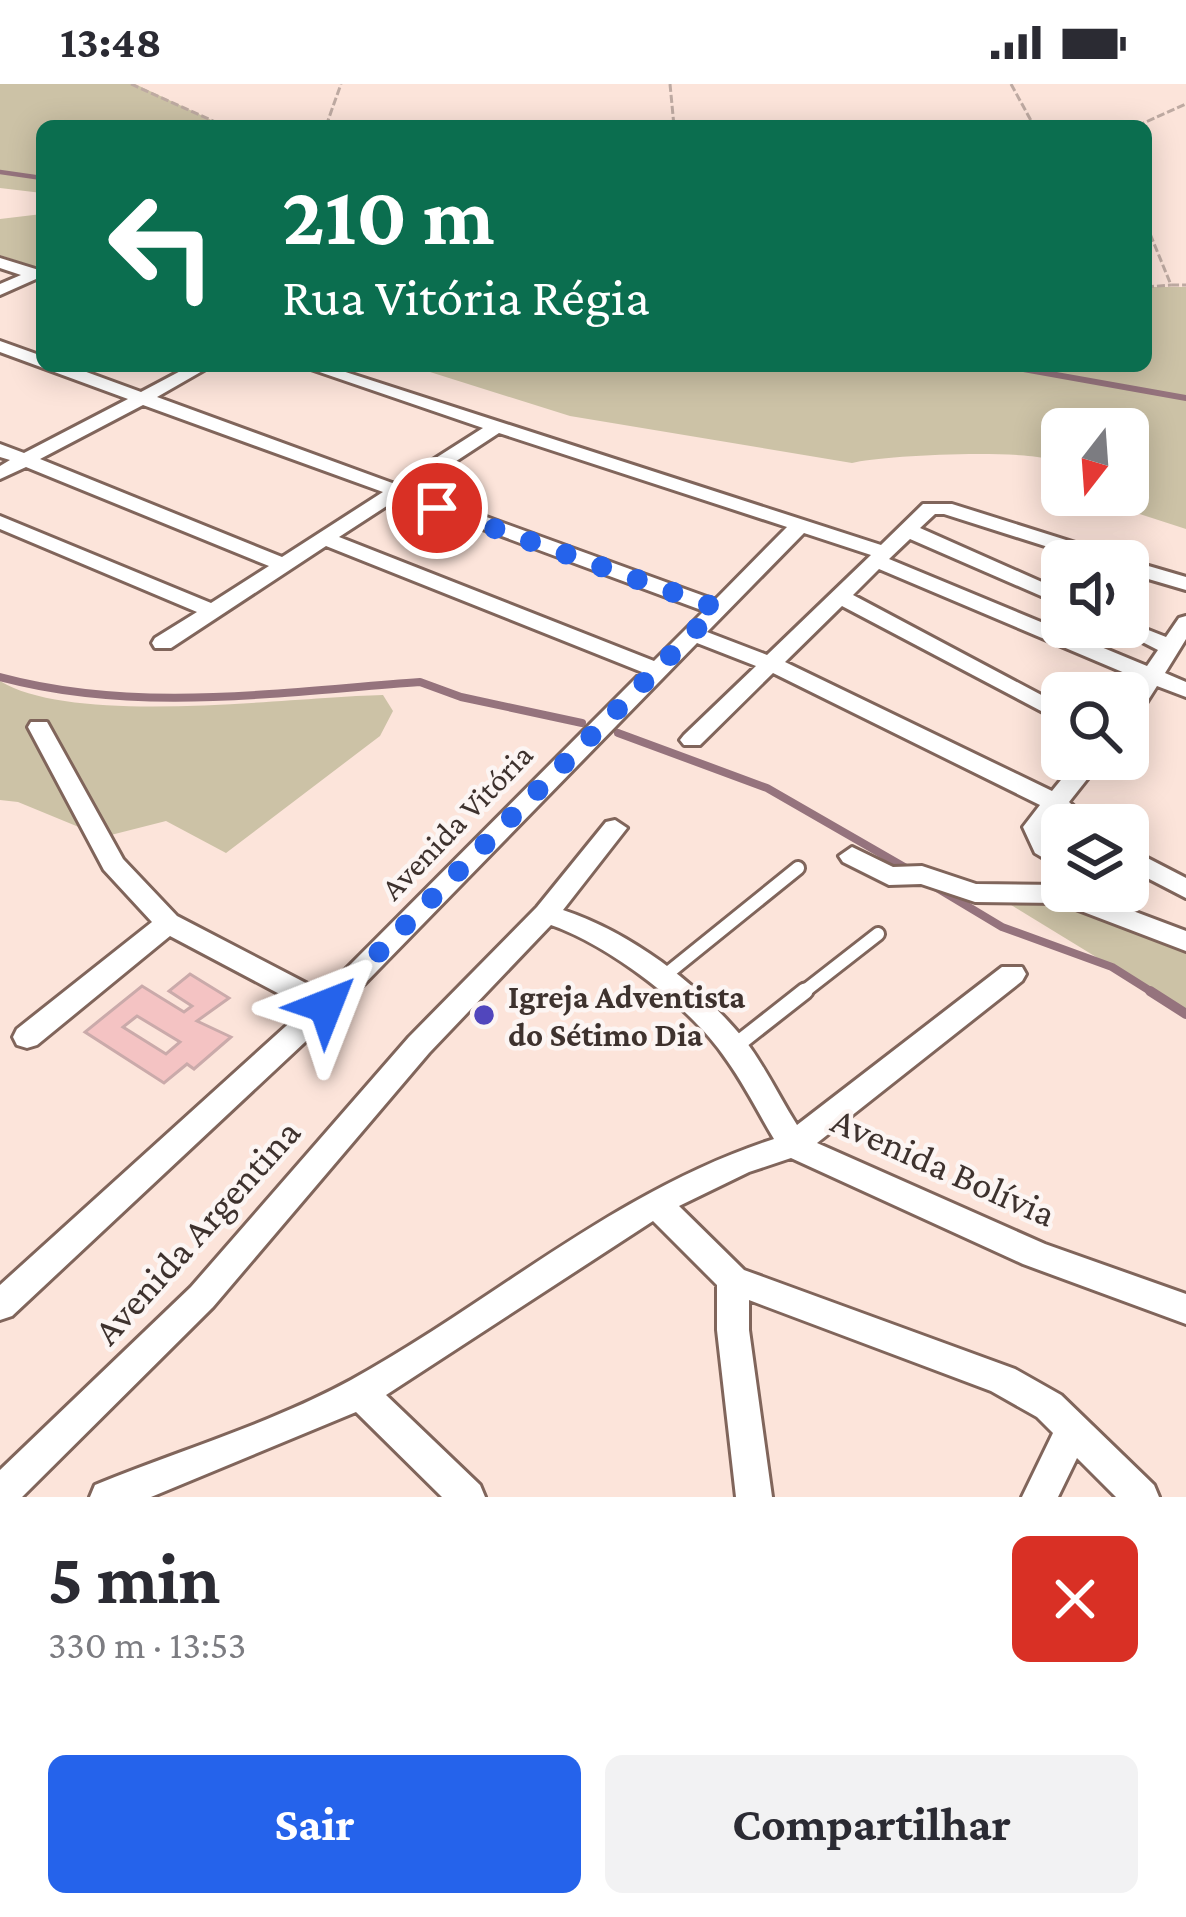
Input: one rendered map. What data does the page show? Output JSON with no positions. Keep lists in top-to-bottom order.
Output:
{
  "streets": {
    "street": ["Avenida Vitória", "Avenida Bolívia", "Avenida Argentina"]
  },
  "crossings": [
    ["Avenida Bolívia", "Avenida Argentina"]
  ],
  "places": ["Igreja Adventista do Sétimo Dia"],
  "north": "bottom",
  "page": {
    "status": "13:48",
    "turn": ["210 m", "Rua Vitória Régia"],
    "heading": ["5 min", "330 m · 13:53"],
    "buttons": ["Sair", "Compartilhar"]
  }
}
